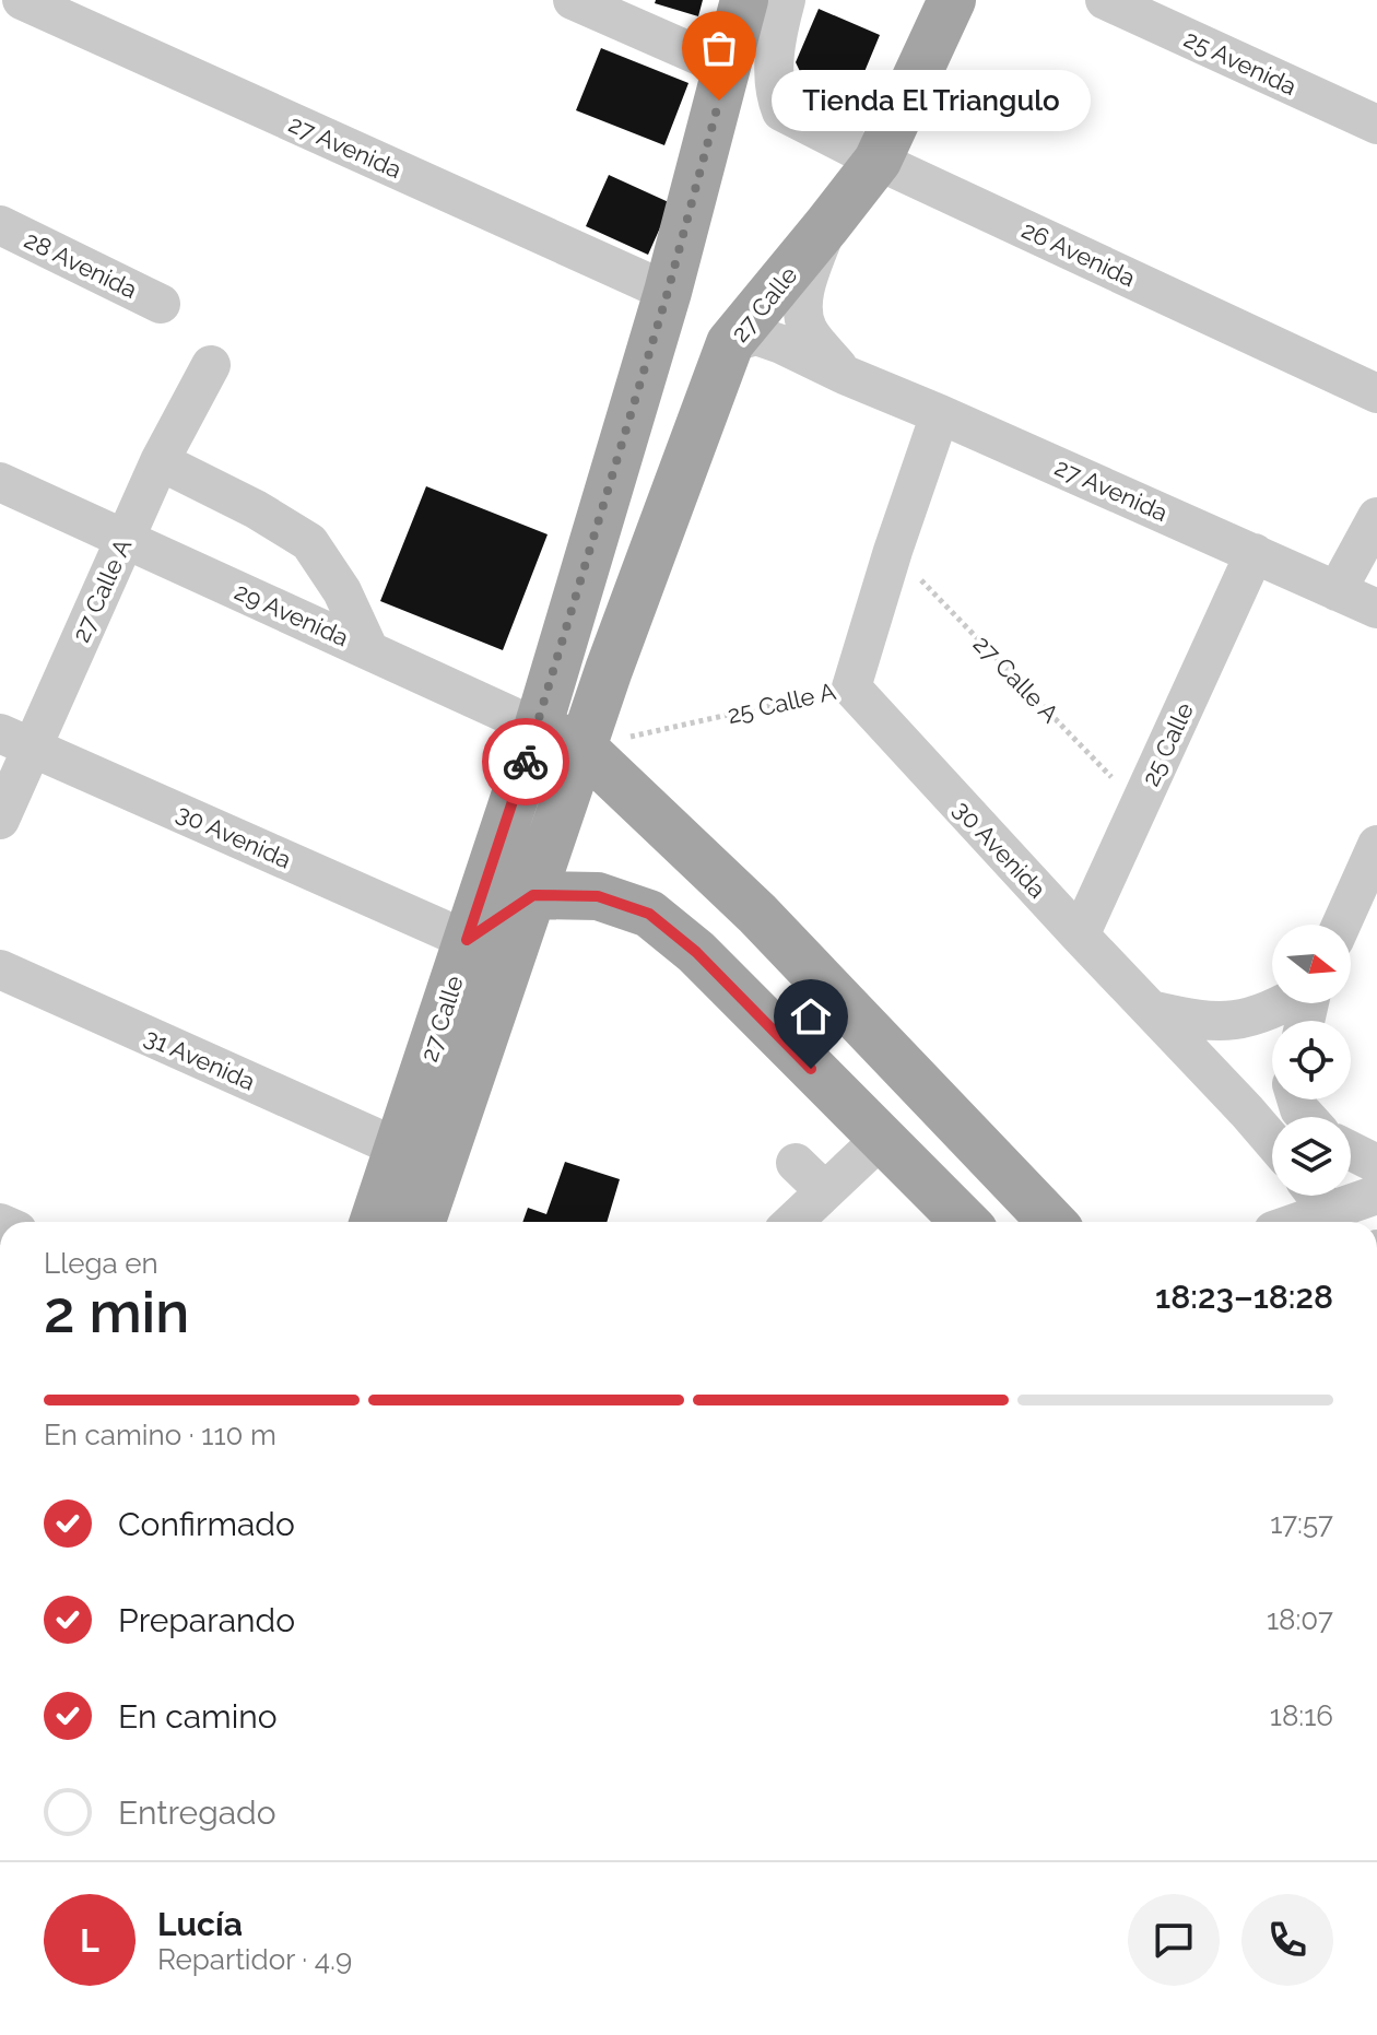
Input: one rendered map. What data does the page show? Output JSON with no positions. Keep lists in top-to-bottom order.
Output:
{
  "streets": {
    "main road": ["27 Calle", "29 Avenida"],
    "street": [
      "25 Avenida",
      "27 Avenida",
      "26 Avenida",
      "28 Avenida",
      "27 Calle A",
      "25 Calle A",
      "25 Calle",
      "30 Avenida",
      "31 Avenida"
    ]
  },
  "crossings": [
    ["27 Avenida", "27 Calle"],
    ["27 Avenida", "25 Calle A"],
    ["27 Avenida", "25 Calle"],
    ["26 Avenida", "27 Calle"],
    ["27 Calle", "29 Avenida"],
    ["27 Calle", "25 Calle A"],
    ["27 Calle", "30 Avenida"],
    ["27 Calle", "31 Avenida"],
    ["27 Calle A", "29 Avenida"],
    ["27 Calle A", "25 Calle A"],
    ["27 Calle A", "25 Calle"],
    ["27 Calle A", "30 Avenida"],
    ["29 Avenida", "25 Calle A"],
    ["25 Calle A", "30 Avenida"],
    ["25 Calle", "30 Avenida"]
  ],
  "places": ["Tienda El Triangulo"],
  "north": "right",
  "page": {
    "bubble": "Tienda El Triangulo",
    "heading": ["2 min", "Llega en", "18:23–18:28"],
    "panel": ["Lucía", "Repartidor · 4.9"],
    "bar": "En camino · 110 m",
    "list": [
      ["Confirmado", "17:57"],
      ["Preparando", "18:07"],
      ["En camino", "18:16"],
      "Entregado"
    ],
    "round": "L"
  }
}
